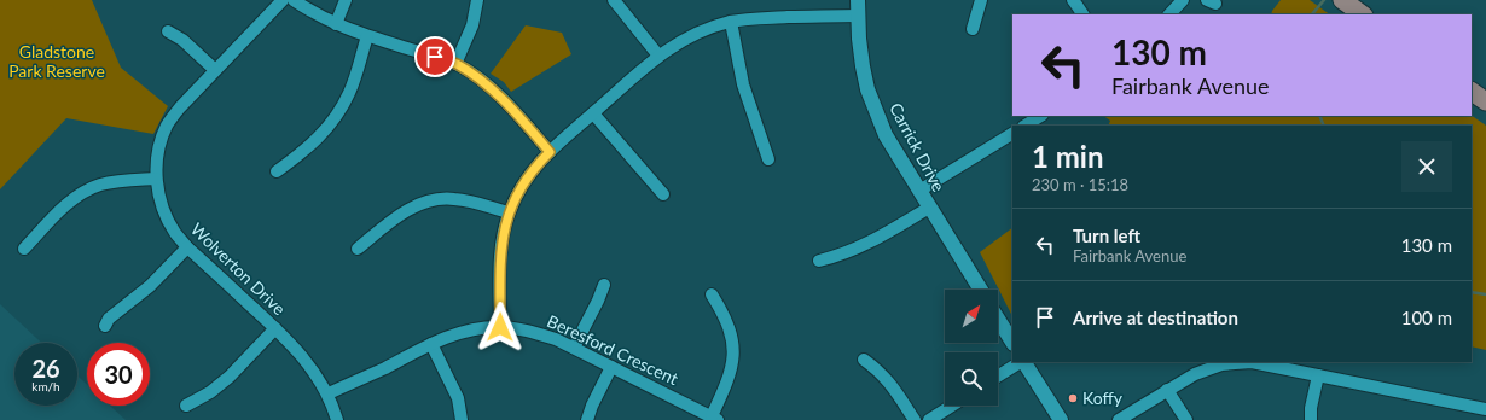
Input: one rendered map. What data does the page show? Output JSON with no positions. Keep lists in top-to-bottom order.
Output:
{
  "streets": {
    "street": ["Carrick Drive", "Wolverton Drive", "Beresford Crescent"]
  },
  "crossings": [
    ["Wolverton Drive", "Beresford Crescent"]
  ],
  "parks": ["Gladstone Park Reserve"],
  "places": ["Koffy"],
  "north": "top right",
  "page": {
    "turn": ["130 m", "Fairbank Avenue"],
    "heading": ["1 min", "230 m · 15:18"],
    "list": [
      {
        "name": "Turn left",
        "note": "Fairbank Avenue",
        "value": "130 m"
      },
      {
        "name": "Arrive at destination",
        "value": "100 m"
      }
    ],
    "speed": "26 km/h",
    "limit": "30"
  }
}
